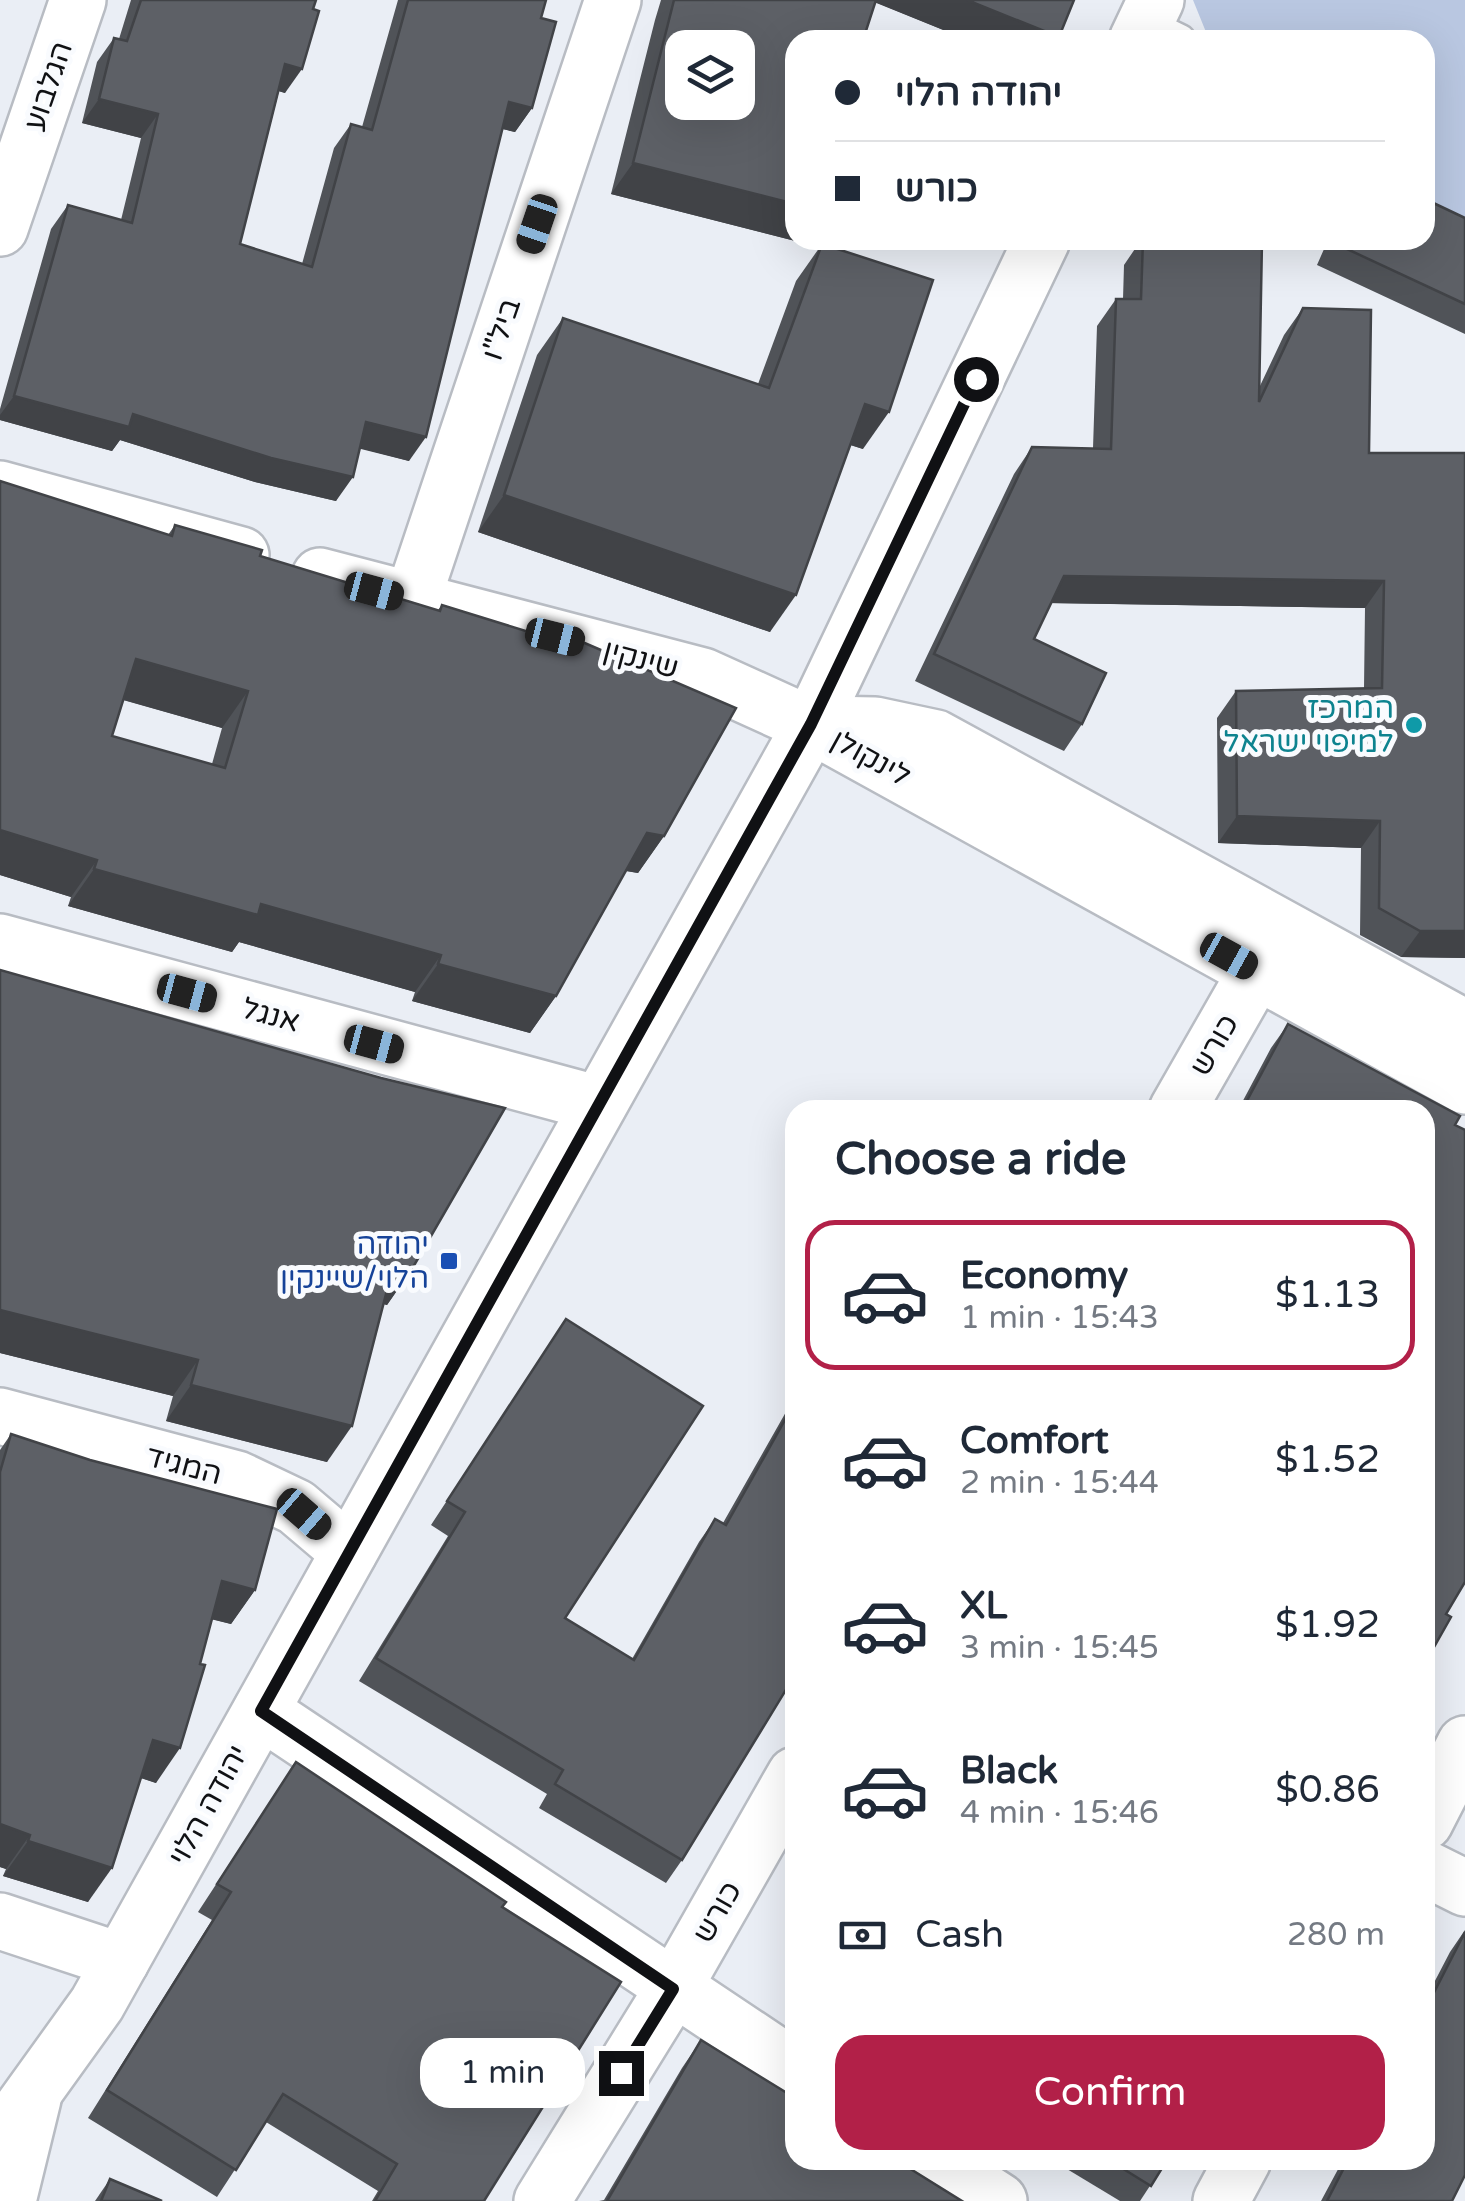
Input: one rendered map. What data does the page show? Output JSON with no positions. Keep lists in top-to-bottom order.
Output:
{
  "streets": {
    "street": [
      "הגלבוע",
      "ביל\"ו",
      "שינקין",
      "לינקולן",
      "אנגל",
      "כורש",
      "המגיד",
      "יהודה הלוי"
    ]
  },
  "crossings": [
    ["ביל\"ו", "שינקין"],
    ["שינקין", "לינקולן"],
    ["שינקין", "יהודה הלוי"],
    ["לינקולן", "כורש"],
    ["לינקולן", "יהודה הלוי"],
    ["אנגל", "יהודה הלוי"],
    ["המגיד", "יהודה הלוי"]
  ],
  "places": {
    "other": ["המרכז למיפוי ישראל"],
    "transit": ["יהודה הלוי/שיינקין"]
  },
  "page": {
    "banner": ["יהודה הלוי", "כורש"],
    "heading": "Choose a ride",
    "list": [
      {
        "name": "Economy",
        "note": "1 min · 15:43",
        "value": "$1.13"
      },
      {
        "name": "Comfort",
        "note": "2 min · 15:44",
        "value": "$1.52"
      },
      {
        "name": "XL",
        "note": "3 min · 15:45",
        "value": "$1.92"
      },
      {
        "name": "Black",
        "note": "4 min · 15:46",
        "value": "$0.86"
      }
    ],
    "pay": ["Cash", "280 m"],
    "buttons": "Confirm",
    "bubble": "1 min"
  }
}
